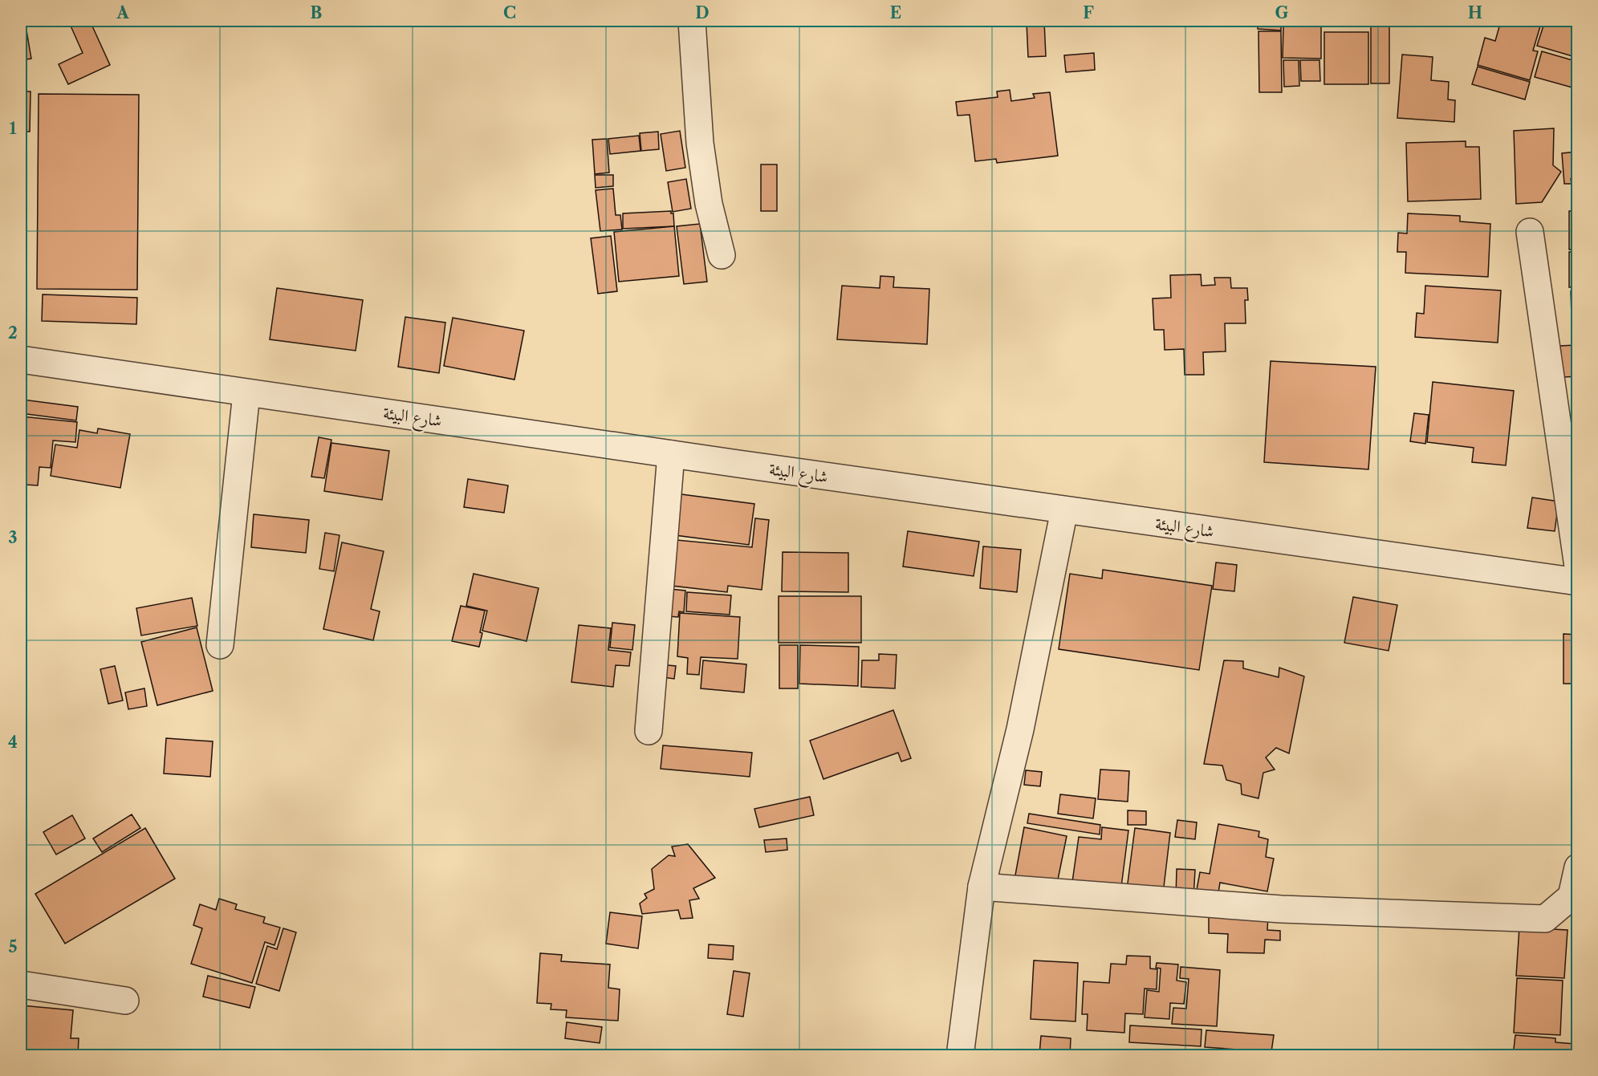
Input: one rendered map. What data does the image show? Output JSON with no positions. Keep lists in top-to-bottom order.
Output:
{
  "streets": {
    "street": ["شارع البيئة"]
  },
  "grid": {
    "columns": [
      "A",
      "B",
      "C",
      "D",
      "E",
      "F",
      "G",
      "H"
    ],
    "rows": [
      "1",
      "2",
      "3",
      "4",
      "5"
    ]
  }
}
